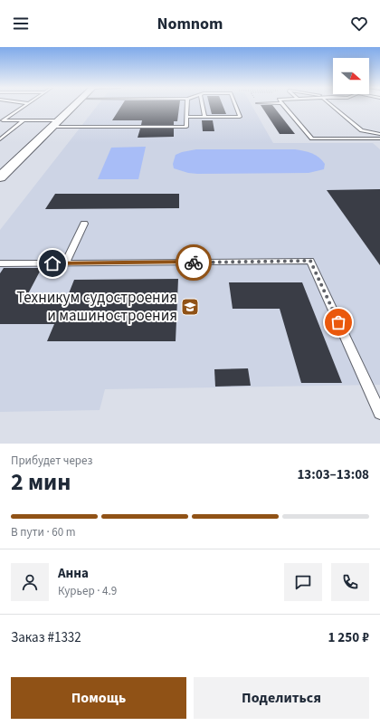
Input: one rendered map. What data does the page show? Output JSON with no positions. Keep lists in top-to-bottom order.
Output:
{
  "places": {
    "school or university": ["Техникум судостроения и машиностроения"]
  },
  "north": "right",
  "page": {
    "header": "Nomnom",
    "heading": ["2 мин", "Прибудет через", "13:03–13:08"],
    "panel": [
      "Анна",
      "Курьер · 4.9",
      "Заказ #1332",
      "1 250 ₽"
    ],
    "bar": "В пути · 60 m",
    "buttons": ["Помощь", "Поделиться"]
  }
}
